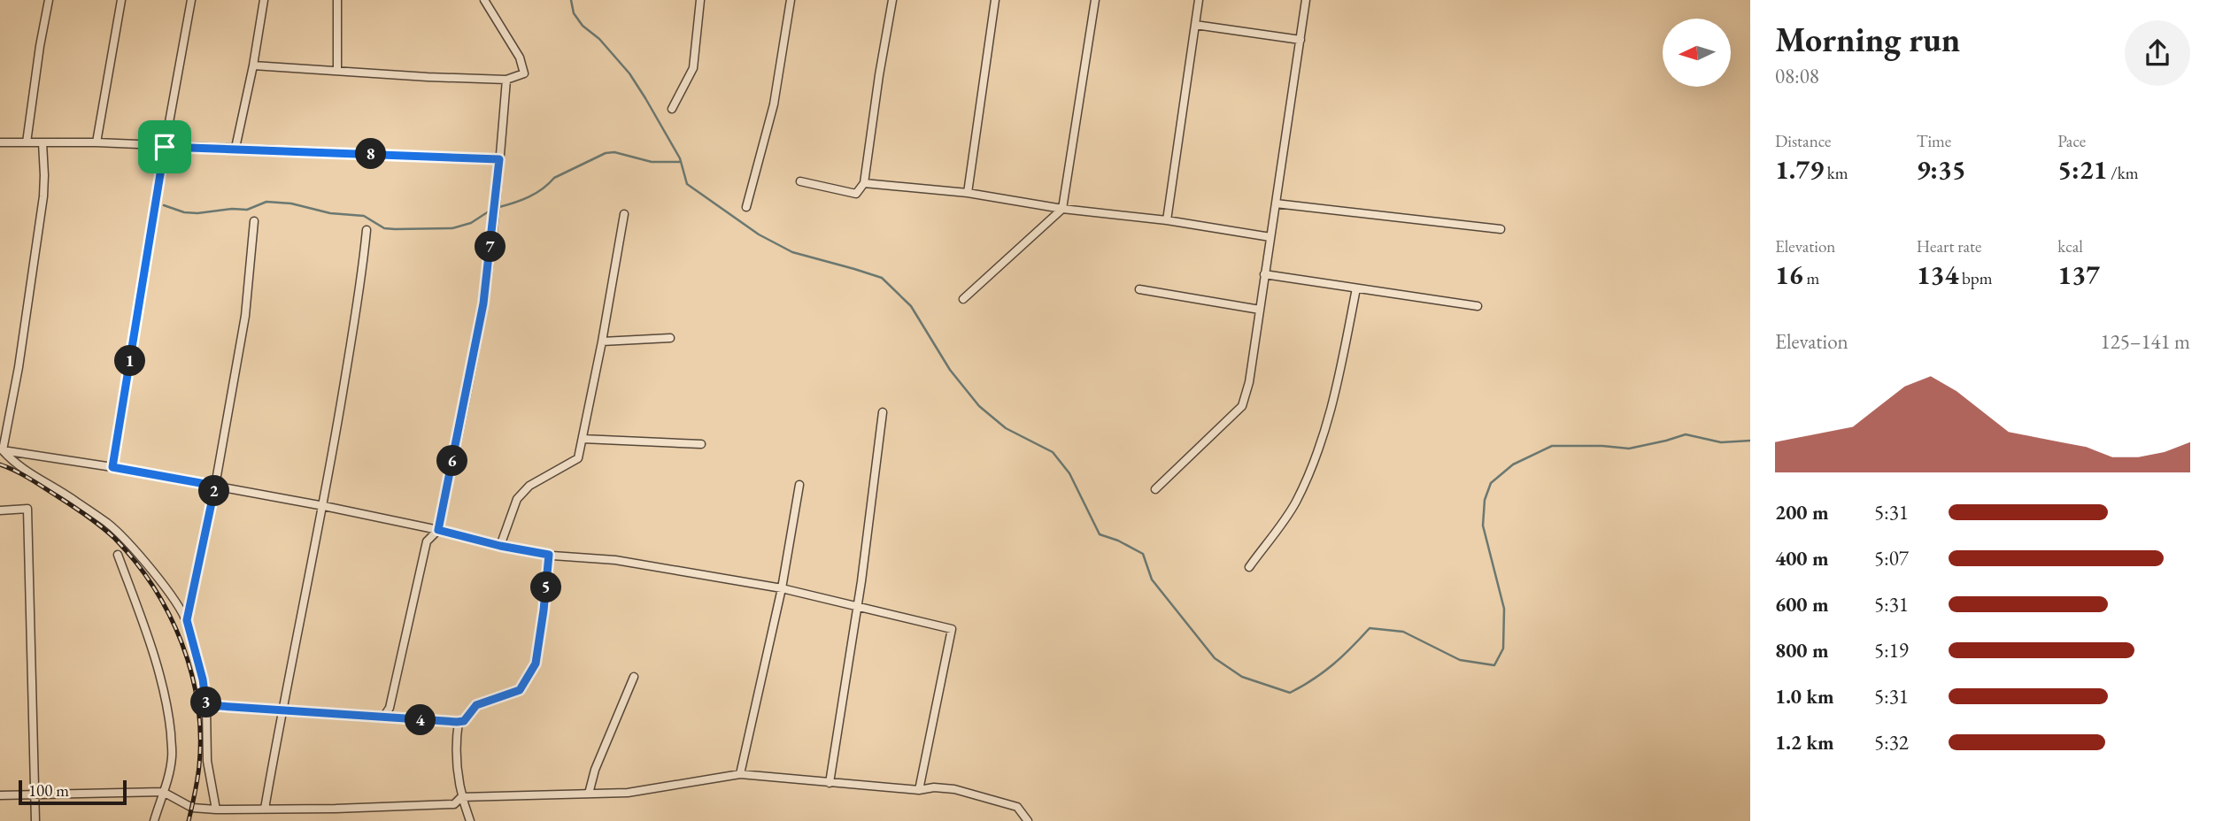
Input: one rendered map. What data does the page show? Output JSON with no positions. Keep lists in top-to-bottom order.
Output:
{
  "scale_bar": "100 m",
  "north": "left",
  "page": {
    "heading": ["Morning run", "08:08"],
    "stats": [
      ["Distance", "1.79 km"],
      ["Time", "9:35"],
      ["Pace", "5:21 /km"],
      ["Elevation", "16 m"],
      ["Heart rate", "134 bpm"],
      ["kcal", "137"]
    ],
    "pins": [
      "8",
      "7",
      "1",
      "6",
      "2",
      "5",
      "3",
      "4"
    ],
    "chart": ["Elevation", "125–141 m"],
    "list": [
      {
        "name": "200 m",
        "note": "5:31"
      },
      {
        "name": "400 m",
        "note": "5:07"
      },
      {
        "name": "600 m",
        "note": "5:31"
      },
      {
        "name": "800 m",
        "note": "5:19"
      },
      {
        "name": "1.0 km",
        "note": "5:31"
      },
      {
        "name": "1.2 km",
        "note": "5:32"
      }
    ],
    "scale": "100 m"
  }
}
